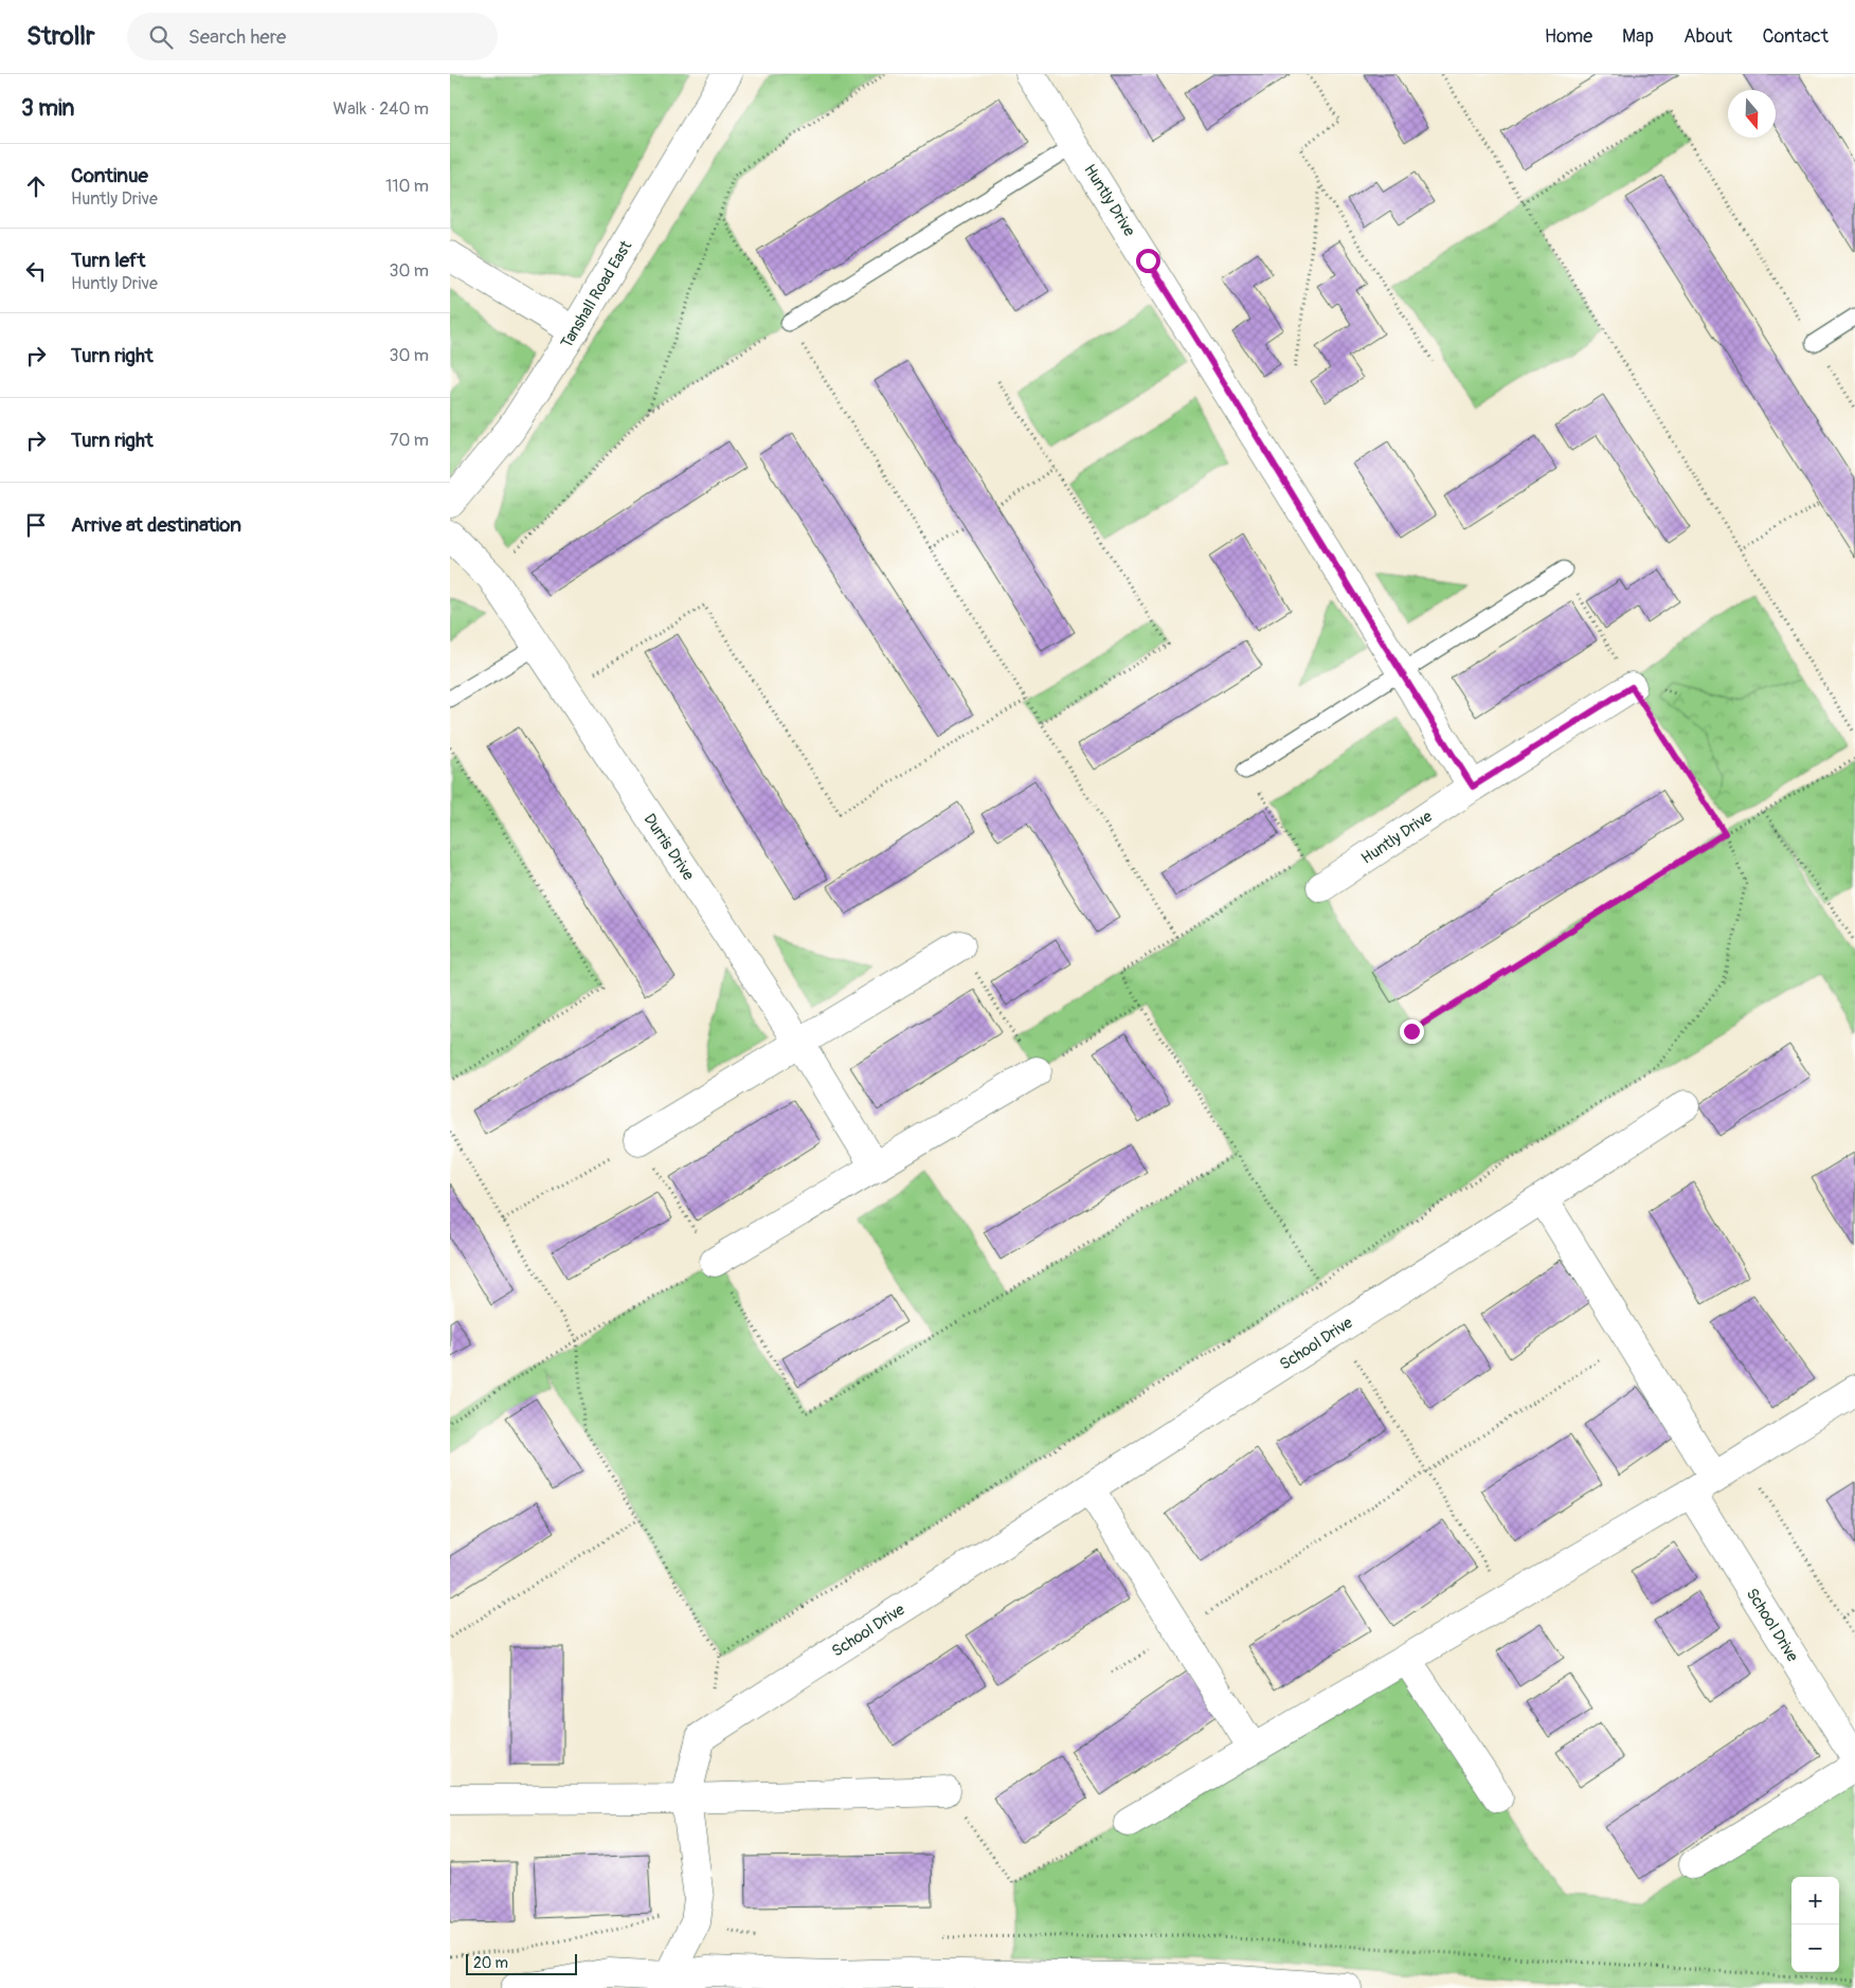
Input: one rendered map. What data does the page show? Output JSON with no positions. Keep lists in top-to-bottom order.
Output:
{
  "streets": {
    "street": [
      "Huntly Drive",
      "Tanshall Road East",
      "Durris Drive",
      "School Drive"
    ]
  },
  "scale_bar": "20 m",
  "north": "bottom",
  "page": {
    "header": "Strollr",
    "search": "Search here",
    "nav": [
      "Home",
      "Map",
      "About",
      "Contact"
    ],
    "heading": ["3 min", "Walk · 240 m"],
    "list": [
      ["Continue", "Huntly Drive", "110 m"],
      ["Turn left", "Huntly Drive", "30 m"],
      ["Turn right", "30 m"],
      ["Turn right", "70 m"],
      "Arrive at destination"
    ],
    "map_buttons": ["+", "−"],
    "scale": "20 m"
  }
}
